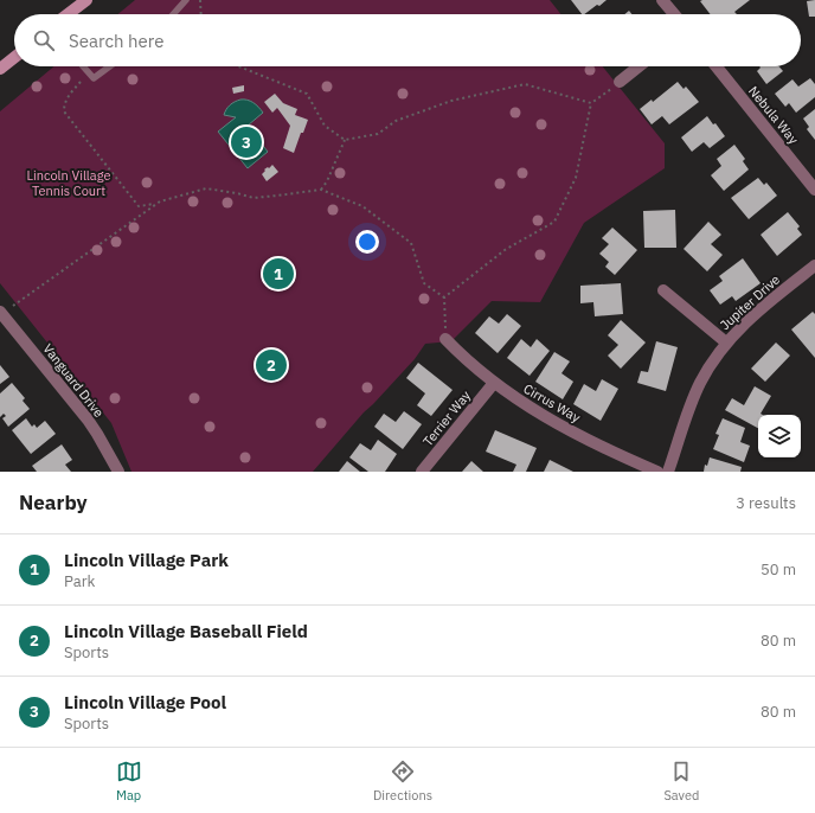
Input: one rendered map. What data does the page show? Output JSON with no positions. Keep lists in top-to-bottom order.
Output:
{
  "streets": {
    "street": [
      "Nebula Way",
      "Jupiter Drive",
      "Vanguard Drive",
      "Cirrus Way",
      "Terrier Way"
    ]
  },
  "crossings": [
    ["Cirrus Way", "Terrier Way"]
  ],
  "parks": ["Lincoln Village Tennis Court"],
  "page": {
    "search": "Search here",
    "pins": ["3", "1", "2"],
    "heading": ["Nearby", "3 results"],
    "list": [
      {
        "mark": "1",
        "name": "Lincoln Village Park",
        "note": "Park",
        "value": "50 m"
      },
      {
        "mark": "2",
        "name": "Lincoln Village Baseball Field",
        "note": "Sports",
        "value": "80 m"
      },
      {
        "mark": "3",
        "name": "Lincoln Village Pool",
        "note": "Sports",
        "value": "80 m"
      }
    ],
    "nav": ["Map", "Directions", "Saved"]
  }
}
